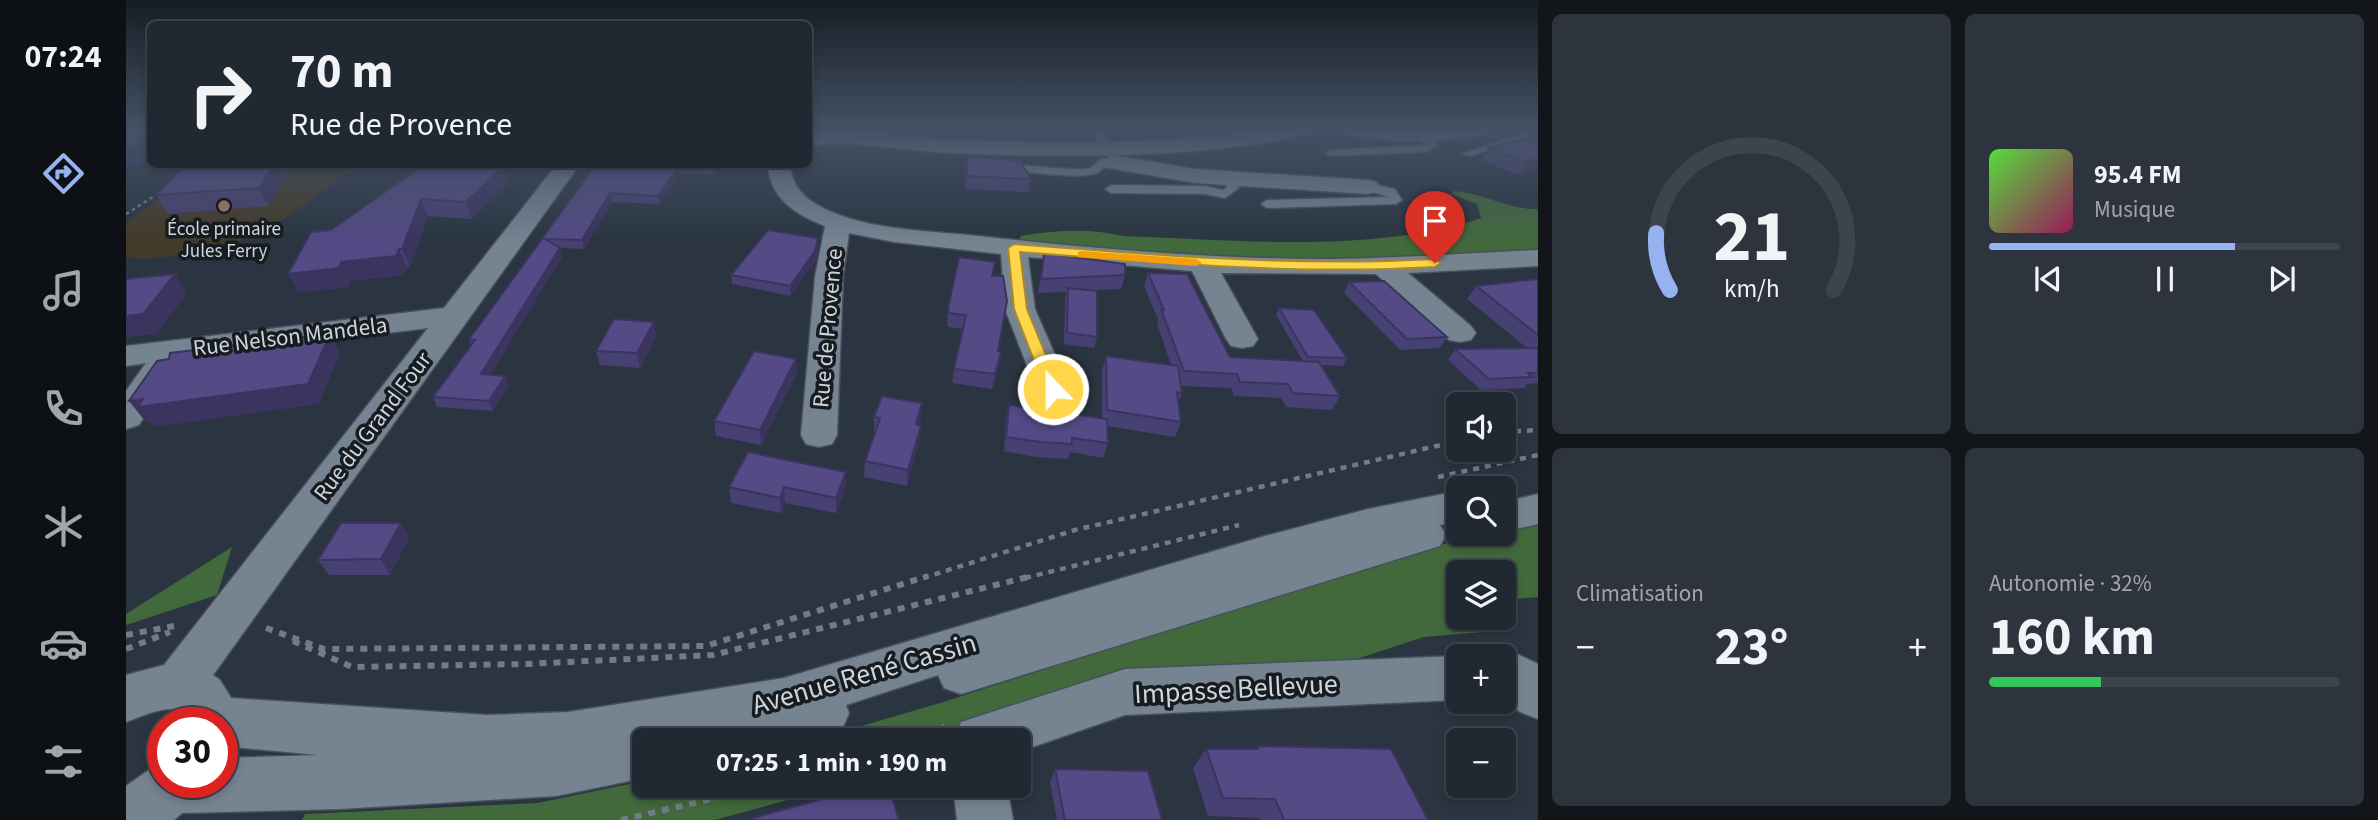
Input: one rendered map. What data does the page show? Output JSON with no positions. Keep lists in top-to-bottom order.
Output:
{
  "streets": {
    "street": [
      "Rue de Provence",
      "Rue Nelson Mandela",
      "Rue du Grand Four",
      "Avenue René Cassin",
      "Impasse Bellevue"
    ]
  },
  "crossings": [
    ["Rue Nelson Mandela", "Rue du Grand Four"]
  ],
  "places": ["École primaire Jules Ferry"],
  "page": {
    "tabs": "07:24",
    "turn": ["70 m", "Rue de Provence"],
    "song": ["95.4 FM", "Musique"],
    "map_buttons": ["+", "−"],
    "tile": [
      "Climatisation",
      ["Autonomie · 32%", "160 km"]
    ],
    "heat": ["−", "23°", "+"],
    "limit": "30",
    "trip": "07:25 · 1 min · 190 m",
    "gauge": ["21", "km/h"]
  }
}
